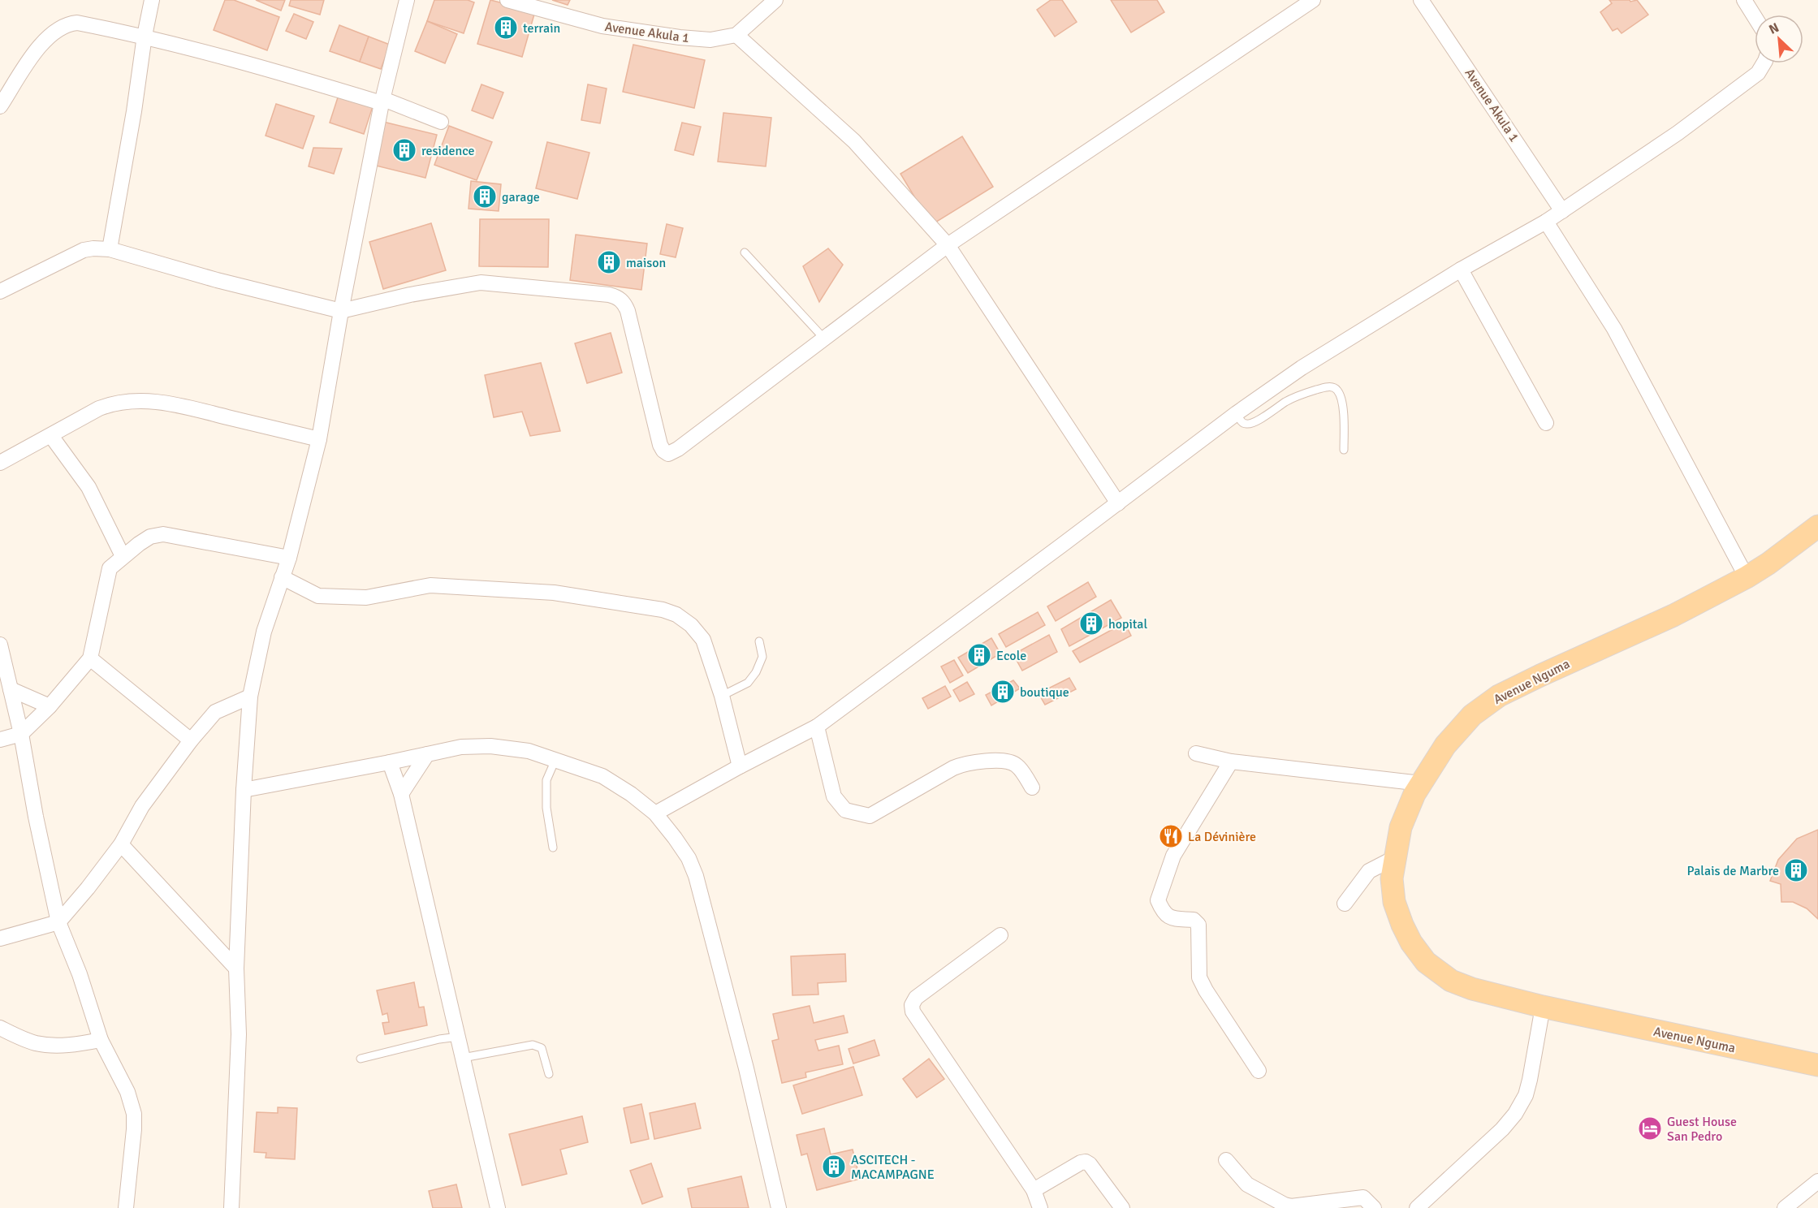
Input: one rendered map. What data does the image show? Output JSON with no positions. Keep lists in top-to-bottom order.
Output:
{
  "streets": {
    "main road": ["Avenue Nguma"],
    "street": ["Avenue Akula 1"]
  },
  "places": {
    "building": [
      "terrain",
      "residence",
      "garage",
      "maison",
      "hopital",
      "Ecole",
      "boutique",
      "Palais de Marbre",
      "ASCITECH - MACAMPAGNE"
    ],
    "restaurant": ["La Dévinière"],
    "hotel": ["Guest House San Pedro"]
  },
  "north": "top left"
}
